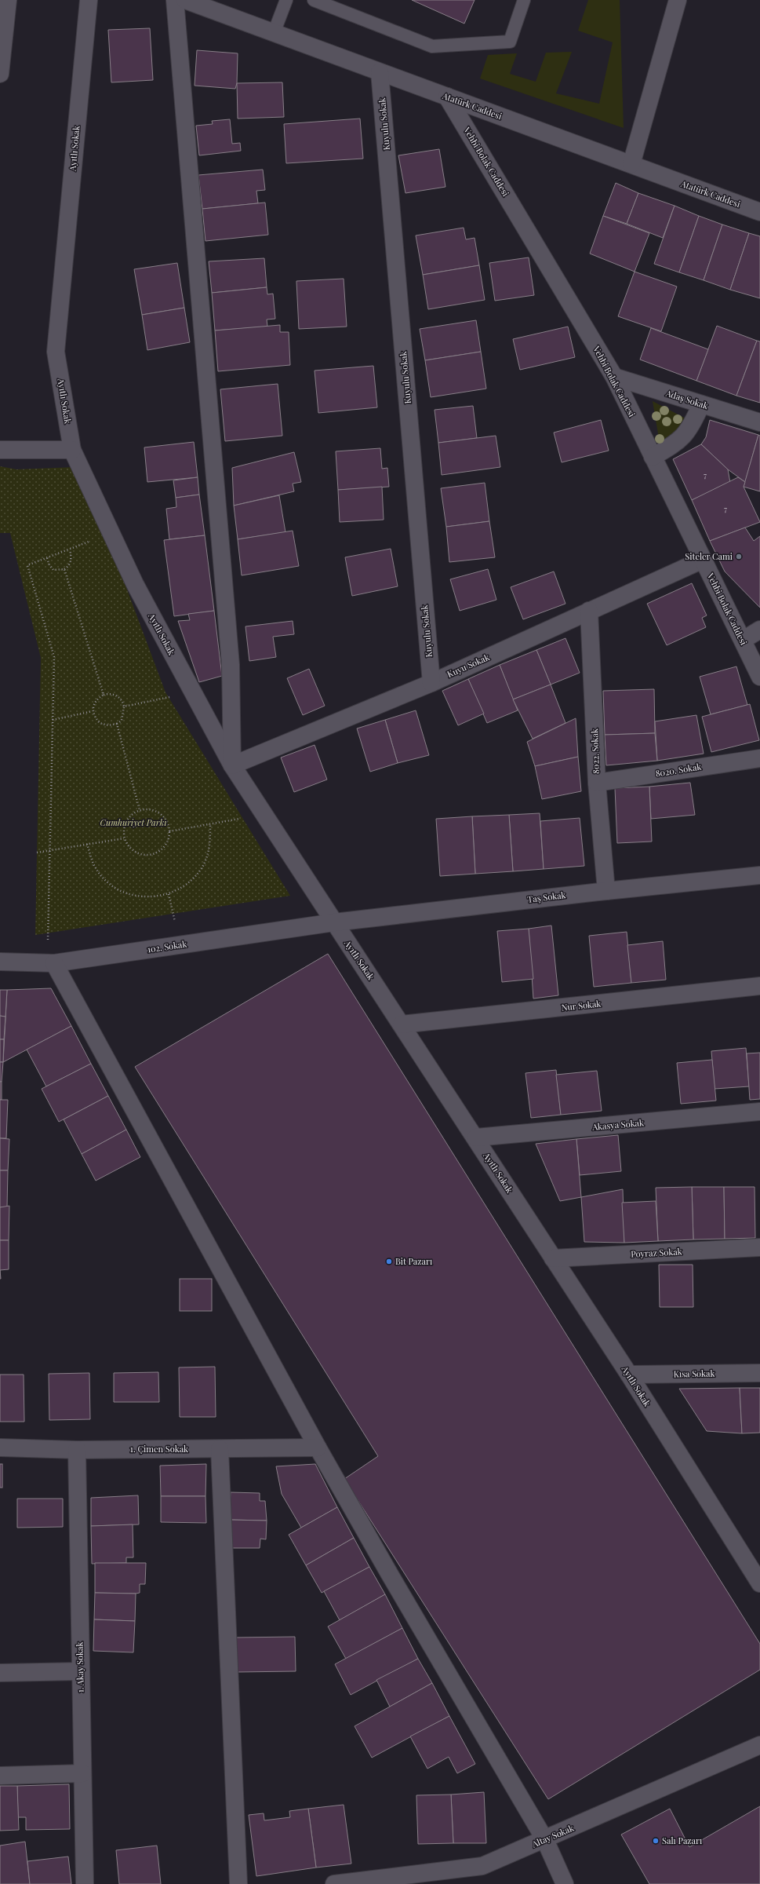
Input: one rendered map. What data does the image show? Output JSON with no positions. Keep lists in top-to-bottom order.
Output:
{
  "streets": {
    "street": [
      "Atatürk Caddesi",
      "Kuyulu Sokak",
      "Ayıtlı Sokak",
      "Vehbi Bolak Caddesi",
      "Adaş Sokak",
      "Kuyu Sokak",
      "8022. Sokak",
      "8020. Sokak",
      "Taş Sokak",
      "102. Sokak",
      "Nur Sokak",
      "Akasya Sokak",
      "Poyraz Sokak",
      "Kısa Sokak",
      "1. Çimen Sokak",
      "1. Akay Sokak",
      "Altay Sokak"
    ]
  },
  "crossings": [
    ["Atatürk Caddesi", "Kuyulu Sokak"],
    ["Atatürk Caddesi", "Vehbi Bolak Caddesi"],
    ["Kuyulu Sokak", "Kuyu Sokak"],
    ["Ayıtlı Sokak", "Kuyu Sokak"],
    ["Ayıtlı Sokak", "Taş Sokak"],
    ["Ayıtlı Sokak", "102. Sokak"],
    ["Ayıtlı Sokak", "Nur Sokak"],
    ["Ayıtlı Sokak", "Akasya Sokak"],
    ["Ayıtlı Sokak", "Poyraz Sokak"],
    ["Ayıtlı Sokak", "Kısa Sokak"],
    ["Vehbi Bolak Caddesi", "Adaş Sokak"],
    ["Vehbi Bolak Caddesi", "Kuyu Sokak"],
    ["Kuyu Sokak", "8022. Sokak"],
    ["8022. Sokak", "8020. Sokak"],
    ["8022. Sokak", "Taş Sokak"],
    ["Taş Sokak", "102. Sokak"],
    ["1. Çimen Sokak", "1. Akay Sokak"]
  ],
  "parks": ["Cumhuriyet Parkı"],
  "places": ["Siteler Cami", "Bit Pazarı", "Salı Pazarı"],
  "house_numbers": ["7", "7"]
}
